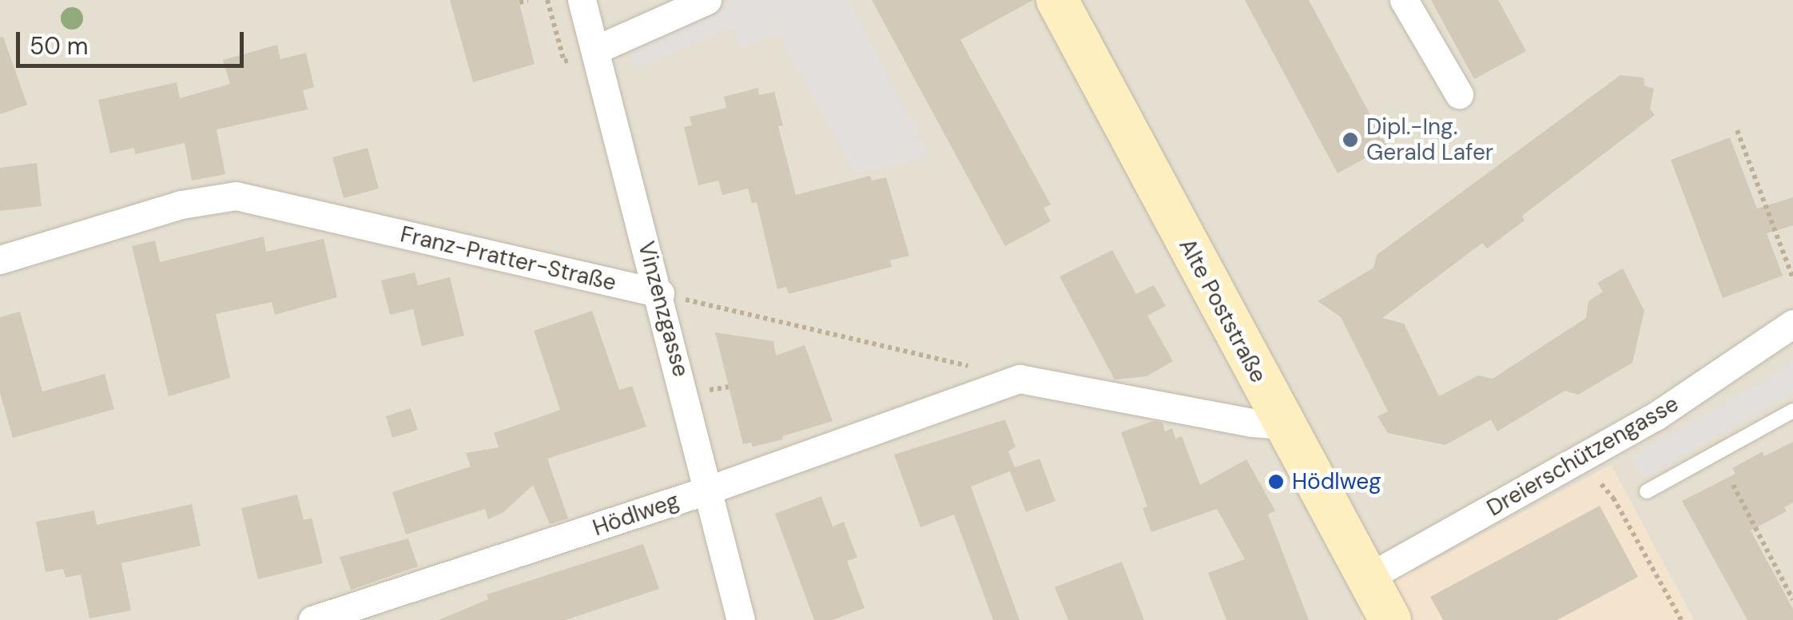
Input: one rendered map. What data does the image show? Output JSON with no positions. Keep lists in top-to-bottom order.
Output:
{
  "streets": {
    "main road": ["Alte Poststraße"],
    "street": [
      "Franz-Pratter-Straße",
      "Vinzenzgasse",
      "Dreierschützengasse",
      "Hödlweg"
    ]
  },
  "crossings": [
    ["Franz-Pratter-Straße", "Vinzenzgasse"],
    ["Vinzenzgasse", "Hödlweg"],
    ["Alte Poststraße", "Dreierschützengasse"]
  ],
  "places": ["Dipl.-Ing. Gerald Lafer", "Hödlweg"],
  "scale_bar": "50 m"
}
